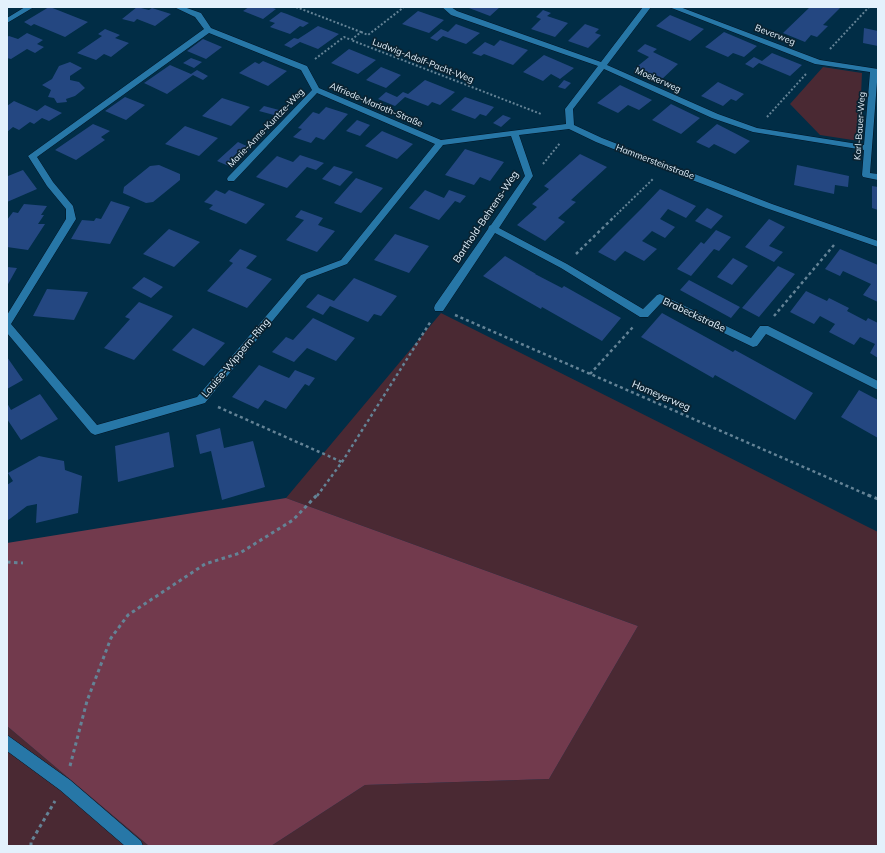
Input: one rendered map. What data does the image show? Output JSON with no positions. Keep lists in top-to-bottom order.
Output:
{
  "streets": {
    "street": [
      "Beverweg",
      "Moekerweg",
      "Alfriede-Marioth-Straße",
      "Karl-Bauer-Weg",
      "Marie-Anne-Kuntze-Weg",
      "Hammersteinstraße",
      "Barthold-Behrens-Weg",
      "Brabeckstraße",
      "Louise-Wippern-Ring"
    ],
    "path": ["Ludwig-Adolf-Pacht-Weg", "Homeyerweg"]
  },
  "crossings": [
    ["Beverweg", "Karl-Bauer-Weg"],
    ["Ludwig-Adolf-Pacht-Weg", "Hammersteinstraße"],
    ["Moekerweg", "Karl-Bauer-Weg"],
    ["Alfriede-Marioth-Straße", "Marie-Anne-Kuntze-Weg"],
    ["Alfriede-Marioth-Straße", "Louise-Wippern-Ring"],
    ["Barthold-Behrens-Weg", "Homeyerweg"]
  ]
}
